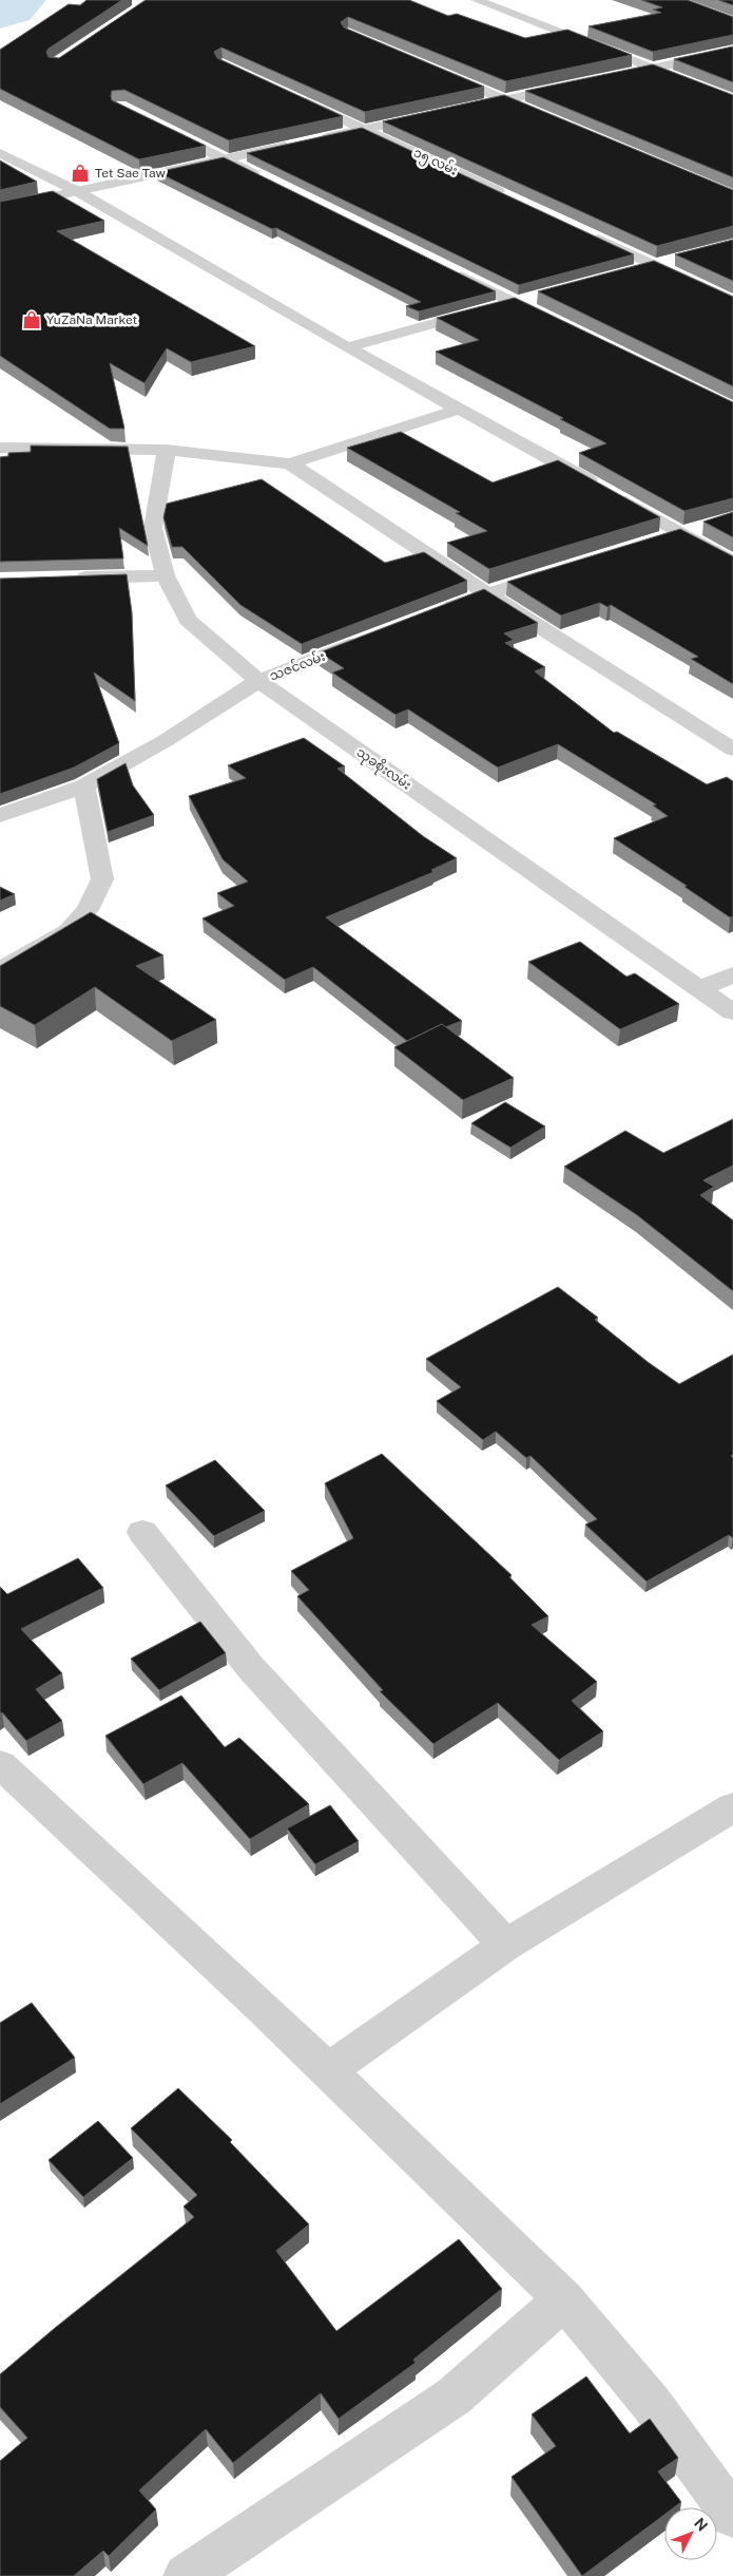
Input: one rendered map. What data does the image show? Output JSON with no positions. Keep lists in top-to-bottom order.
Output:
{
  "streets": {
    "street": ["၁၅ လမ်း", "သဇင်လမ်း", "သုခစိုးလမ်း"]
  },
  "crossings": [
    ["သဇင်လမ်း", "သုခစိုးလမ်း"]
  ],
  "places": {
    "shop": ["Tet Sae Taw", "YuZaNa Market"]
  },
  "north": "top right"
}
